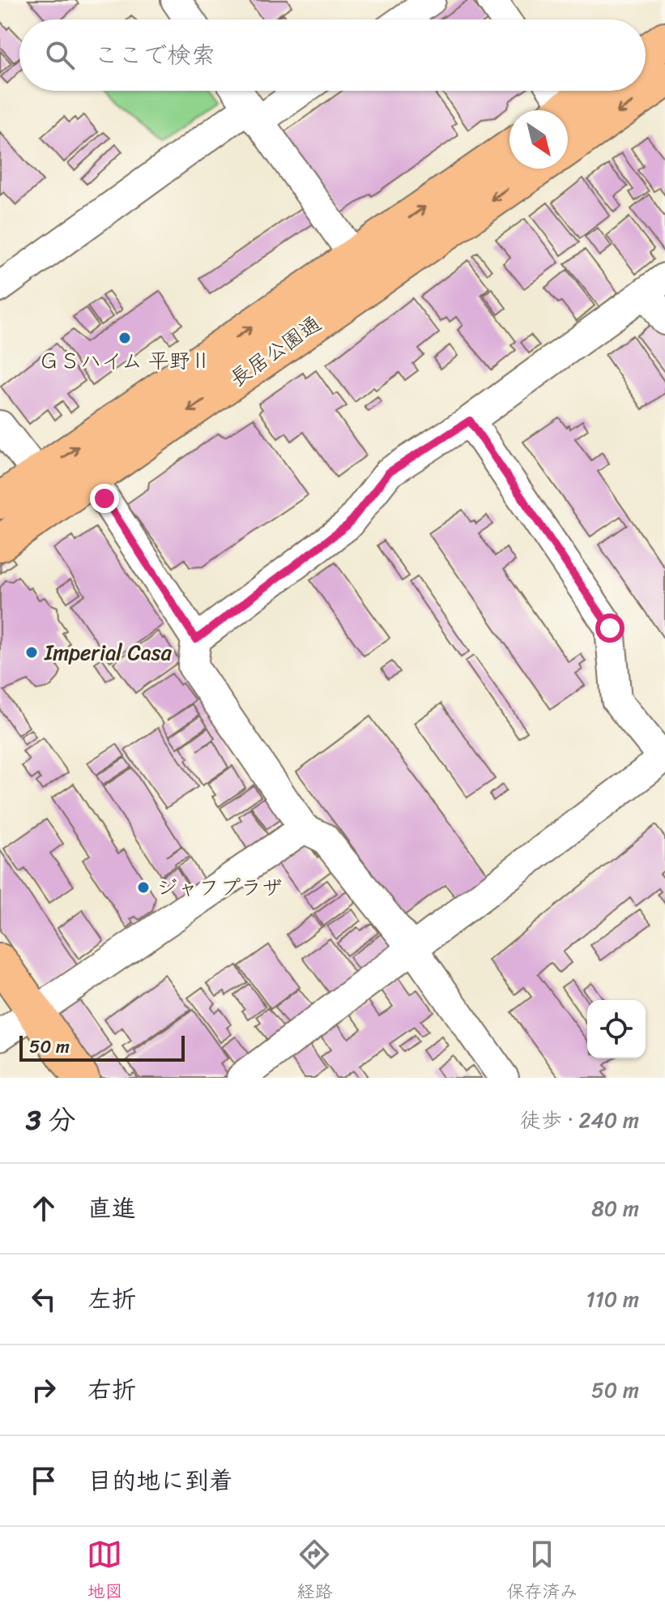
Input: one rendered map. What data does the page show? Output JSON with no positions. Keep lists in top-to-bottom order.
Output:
{
  "streets": {
    "highway": ["長居公園通"]
  },
  "places": ["ＧＳハイム 平野Ⅱ", "Imperial Casa", "ジャフプラザ"],
  "scale_bar": "50 m",
  "north": "bottom right",
  "page": {
    "search": "ここで検索",
    "scale": "50 m",
    "heading": ["3 分", "徒歩 · 240 m"],
    "list": [
      ["直進", "80 m"],
      ["左折", "110 m"],
      ["右折", "50 m"],
      "目的地に到着"
    ],
    "nav": ["地図", "経路", "保存済み"]
  }
}
